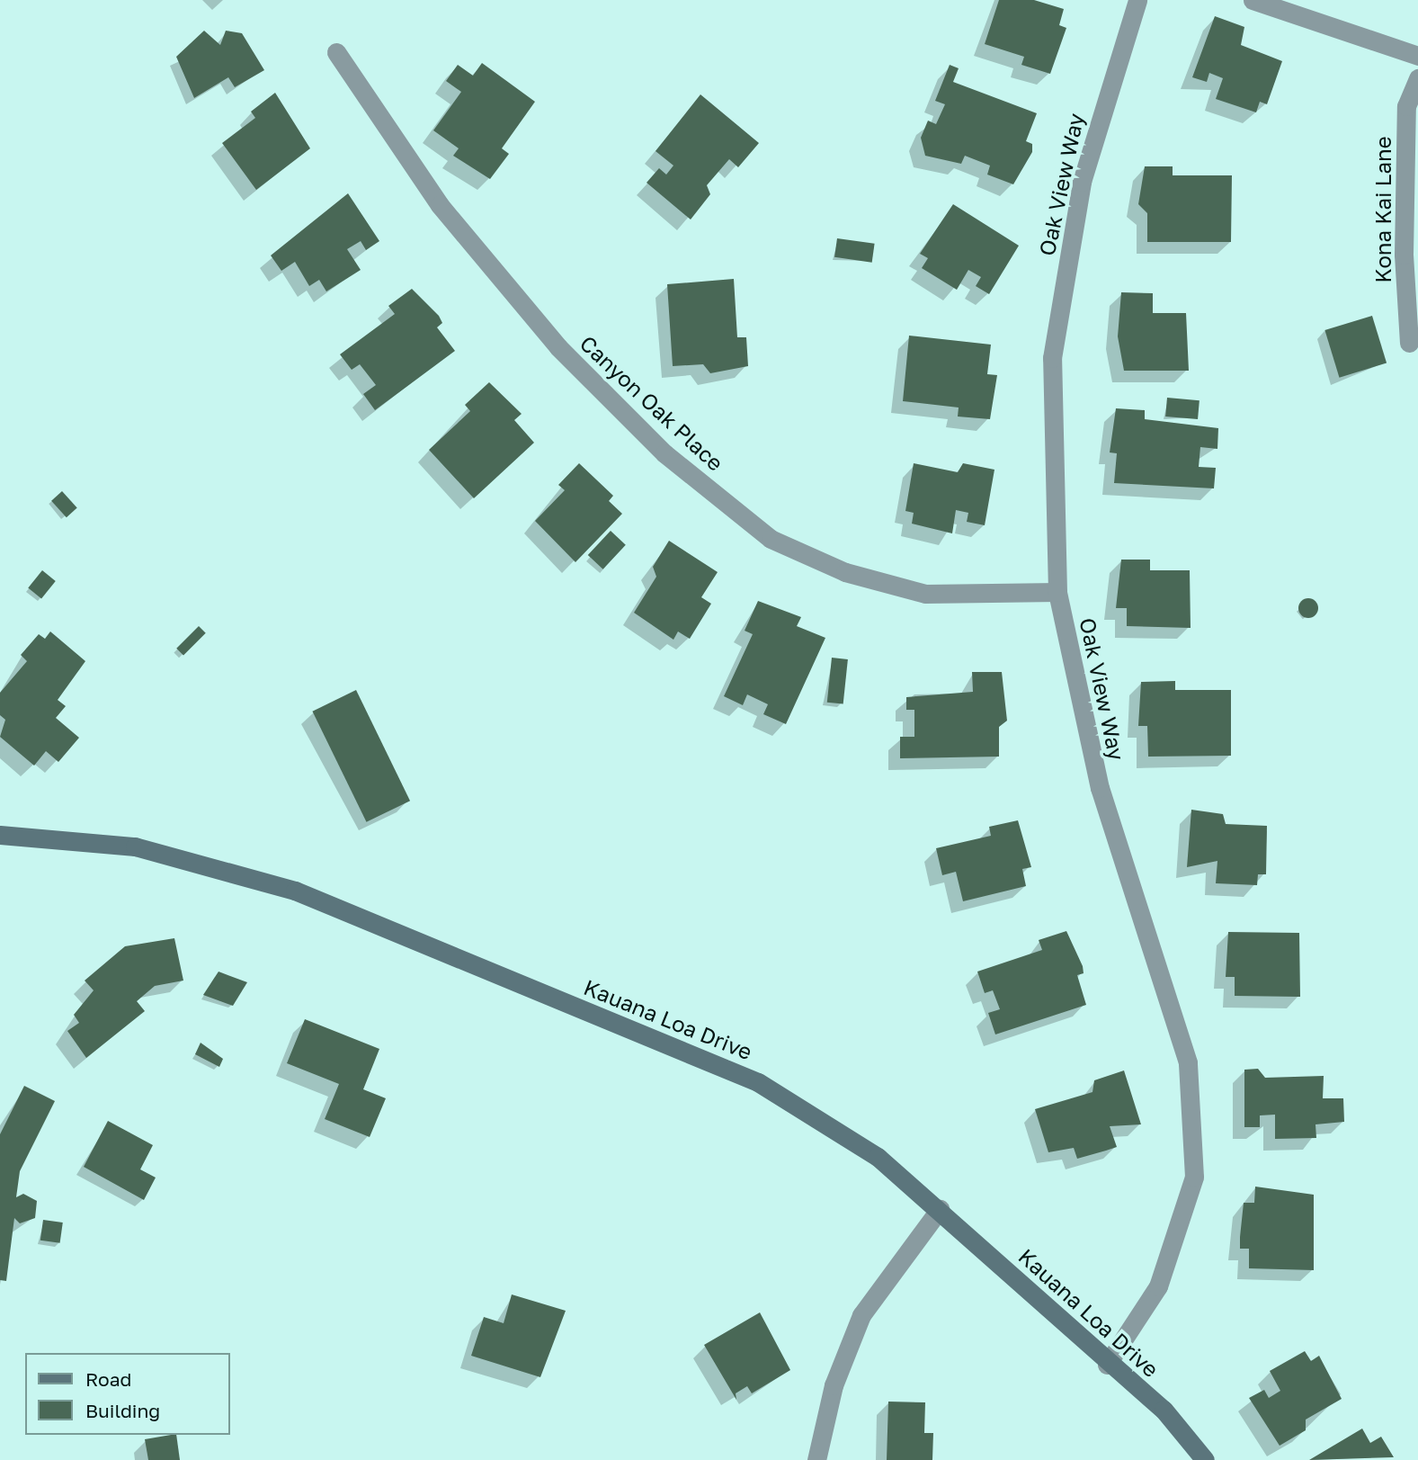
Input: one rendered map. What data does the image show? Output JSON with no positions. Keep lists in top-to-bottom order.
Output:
{
  "streets": {
    "street": [
      "Oak View Way",
      "Kona Kai Lane",
      "Canyon Oak Place",
      "Kauana Loa Drive"
    ]
  },
  "crossings": [
    ["Oak View Way", "Canyon Oak Place"],
    ["Oak View Way", "Kauana Loa Drive"]
  ],
  "legend": ["Road", "Building"]
}
